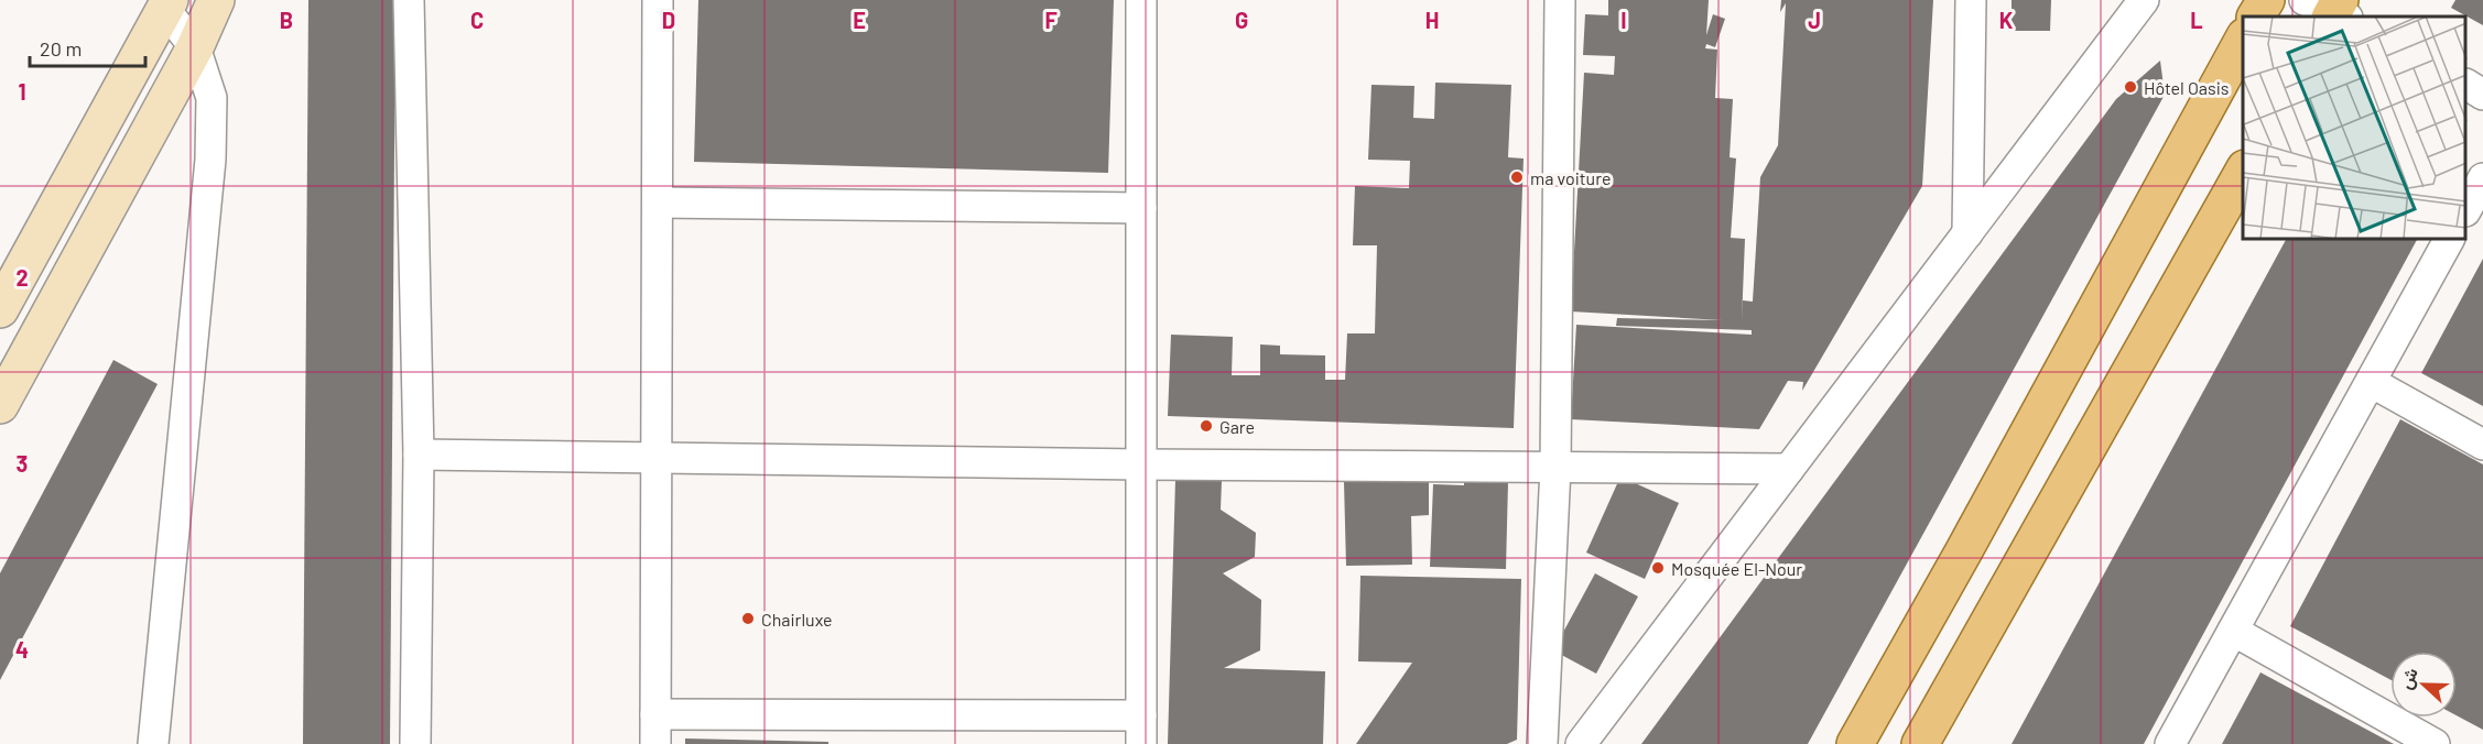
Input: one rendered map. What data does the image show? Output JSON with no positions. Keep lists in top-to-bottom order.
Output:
{
  "places": [
    "Hôtel Oasis",
    "ma voiture",
    "Gare",
    "Mosquée El-Nour",
    "Chairluxe"
  ],
  "scale_bar": "20 m",
  "north": "left",
  "grid": {
    "columns": [
      "B",
      "C",
      "D",
      "E",
      "F",
      "G",
      "H",
      "I",
      "J",
      "K",
      "L"
    ],
    "rows": [
      "1",
      "2",
      "3",
      "4"
    ]
  }
}
